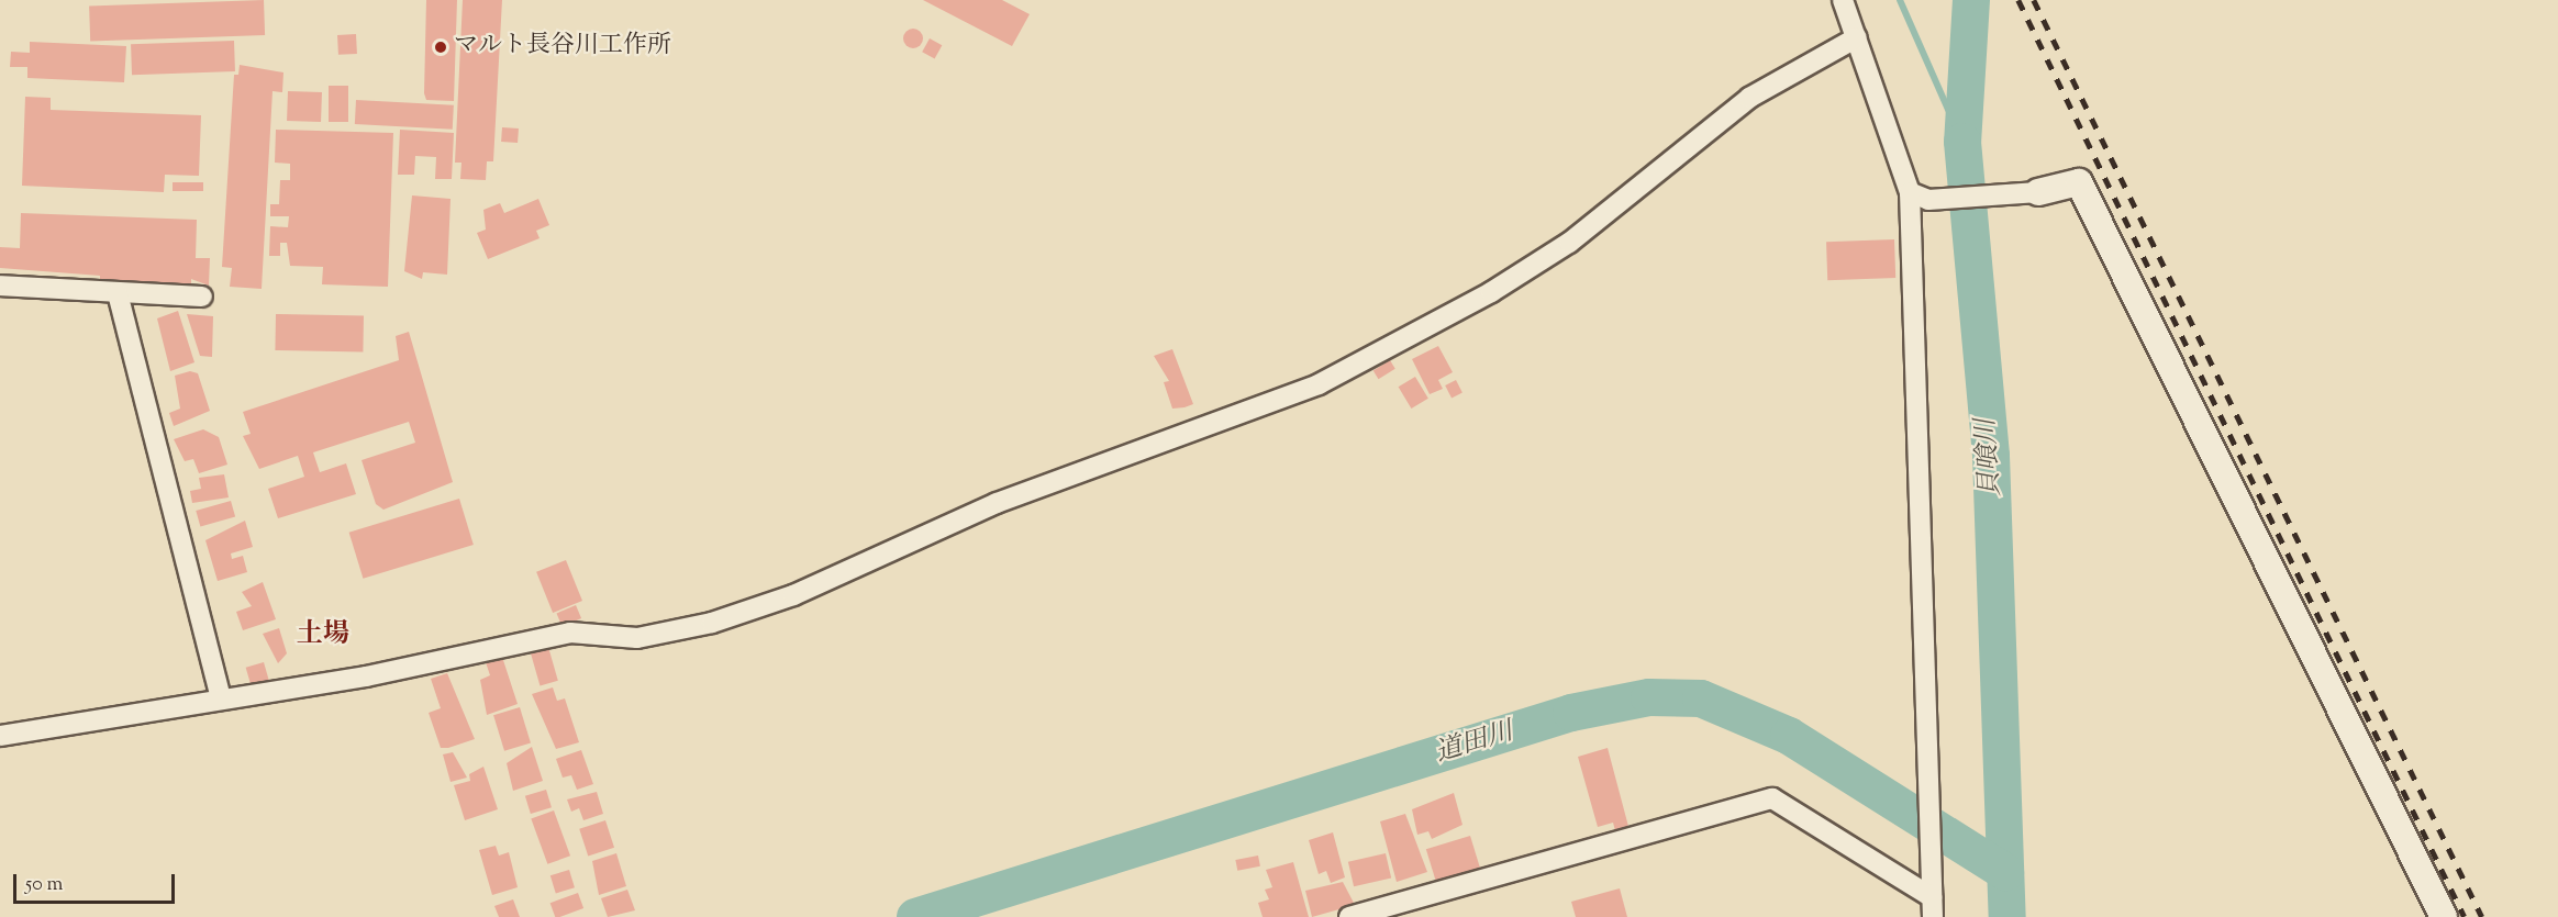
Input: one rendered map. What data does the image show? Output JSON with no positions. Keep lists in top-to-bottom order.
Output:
{
  "districts": ["土場"],
  "water": ["貝喰川", "道田川"],
  "places": ["マルト長谷川工作所"],
  "scale_bar": "50 m"
}
